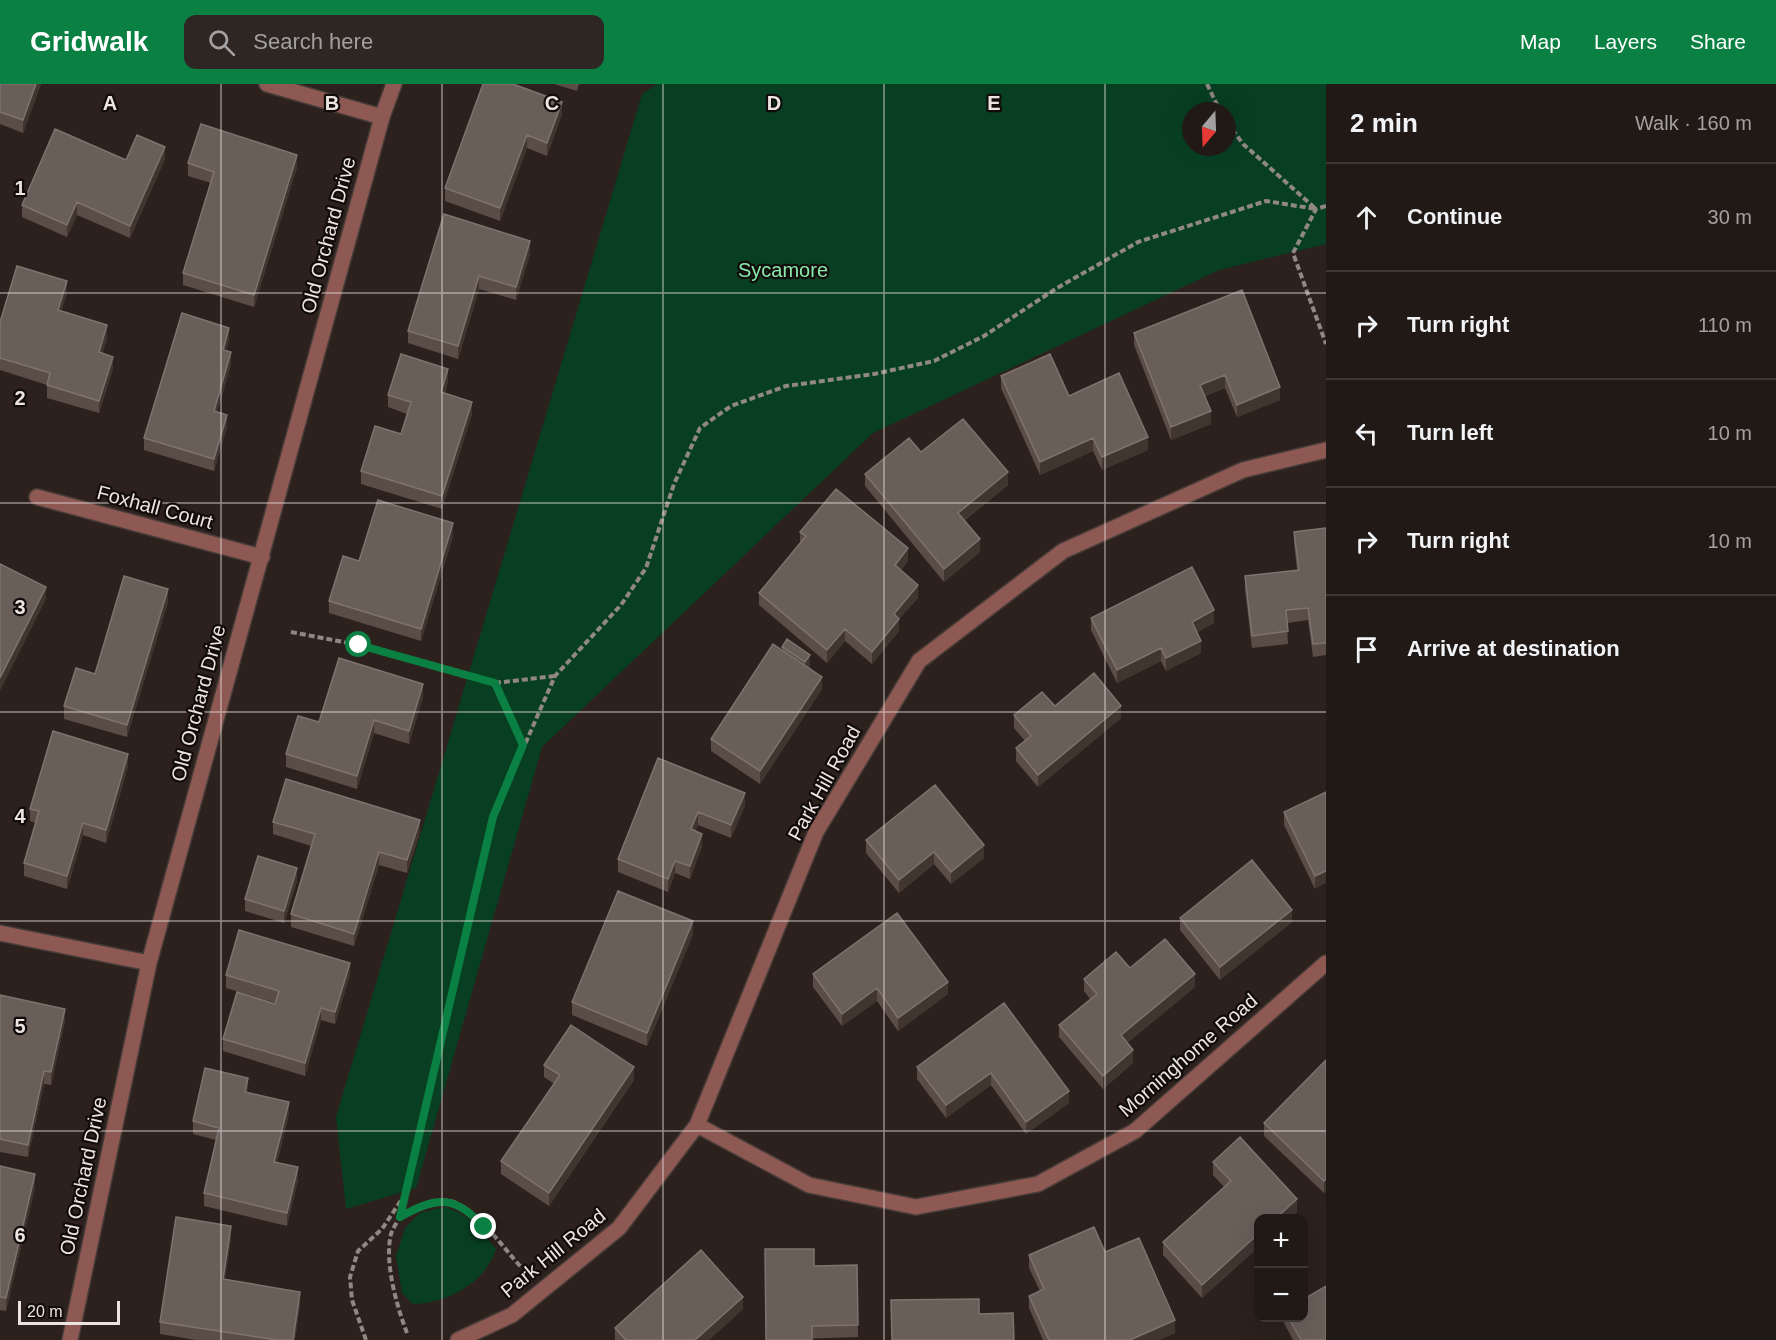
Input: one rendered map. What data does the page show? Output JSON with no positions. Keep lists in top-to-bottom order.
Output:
{
  "streets": {
    "street": [
      "Old Orchard Drive",
      "Foxhall Court",
      "Park Hill Road",
      "Morninghome Road"
    ]
  },
  "crossings": [
    ["Old Orchard Drive", "Foxhall Court"],
    ["Park Hill Road", "Morninghome Road"]
  ],
  "parks": ["Sycamore"],
  "scale_bar": "20 m",
  "north": "bottom",
  "page": {
    "header": "Gridwalk",
    "search": "Search here",
    "nav": ["Map", "Layers", "Share"],
    "heading": ["2 min", "Walk · 160 m"],
    "list": [
      ["Continue", "30 m"],
      ["Turn right", "110 m"],
      ["Turn left", "10 m"],
      ["Turn right", "10 m"],
      "Arrive at destination"
    ],
    "map_buttons": ["+", "−"],
    "scale": "20 m"
  },
  "grid": {
    "columns": [
      "A",
      "B",
      "C",
      "D",
      "E"
    ],
    "rows": [
      "1",
      "2",
      "3",
      "4",
      "5",
      "6"
    ]
  }
}
